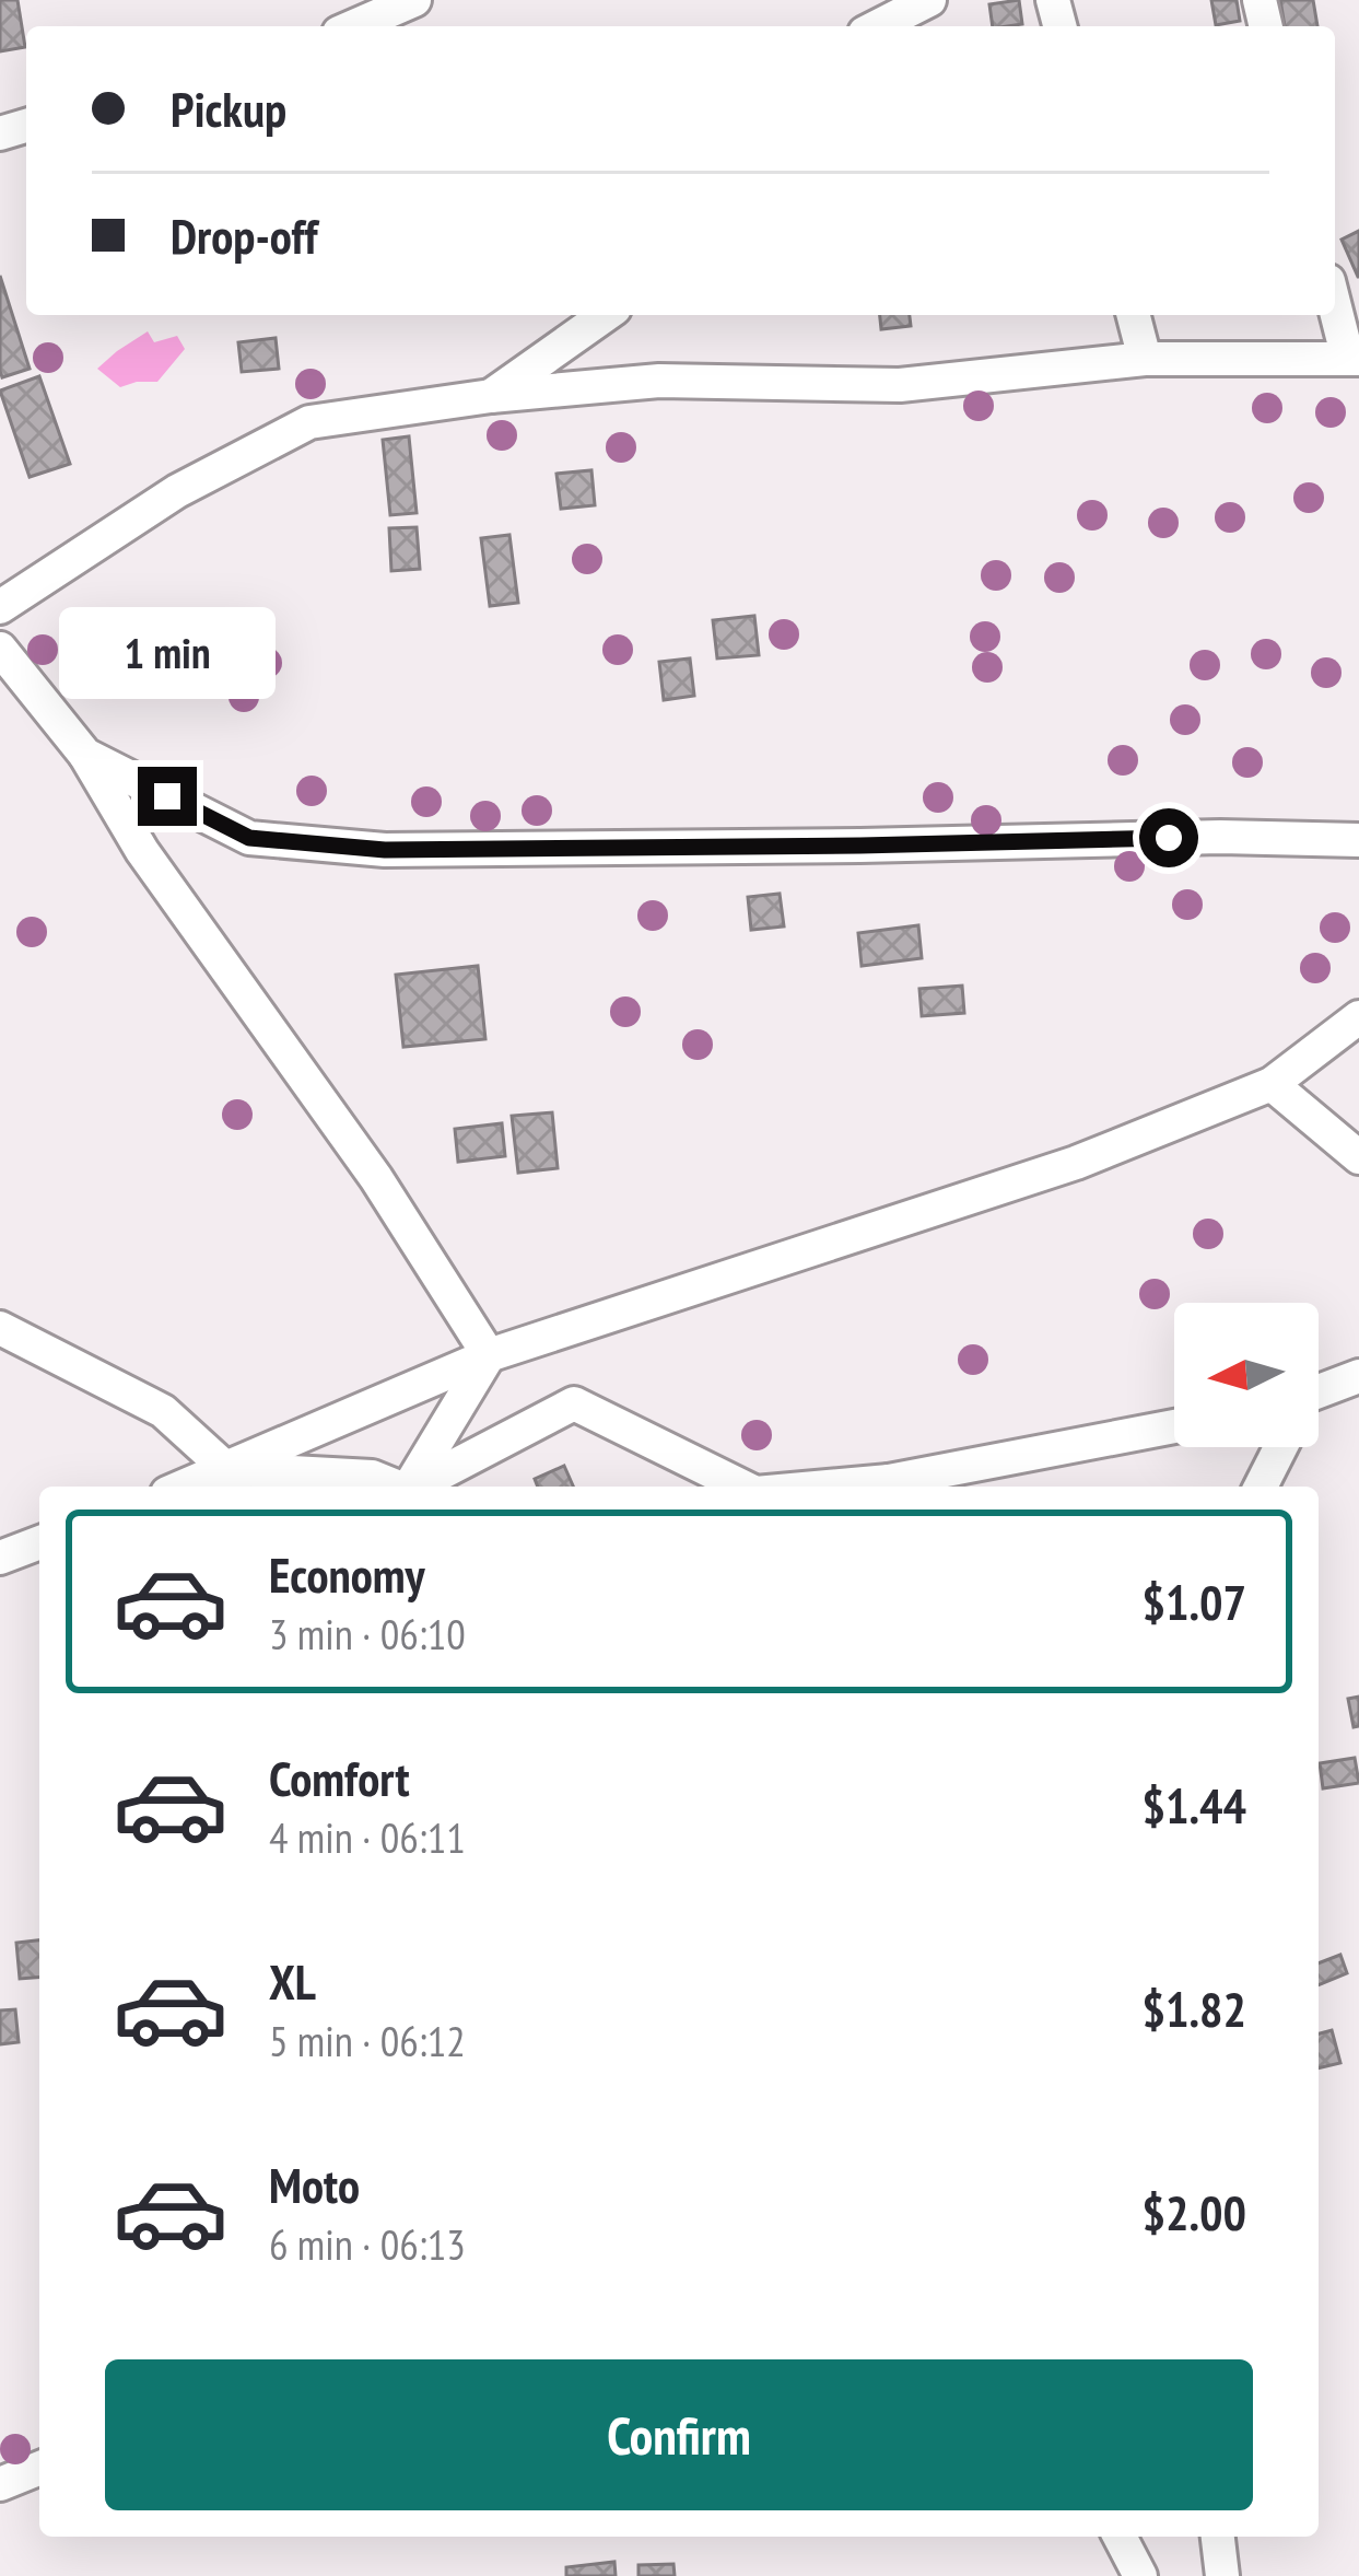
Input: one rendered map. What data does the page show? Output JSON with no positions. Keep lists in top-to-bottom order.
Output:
{
  "north": "left",
  "page": {
    "banner": ["Pickup", "Drop-off"],
    "bubble": "1 min",
    "list": [
      {
        "name": "Economy",
        "note": "3 min · 06:10",
        "value": "$1.07"
      },
      {
        "name": "Comfort",
        "note": "4 min · 06:11",
        "value": "$1.44"
      },
      {
        "name": "XL",
        "note": "5 min · 06:12",
        "value": "$1.82"
      },
      {
        "name": "Moto",
        "note": "6 min · 06:13",
        "value": "$2.00"
      }
    ],
    "buttons": "Confirm"
  }
}
